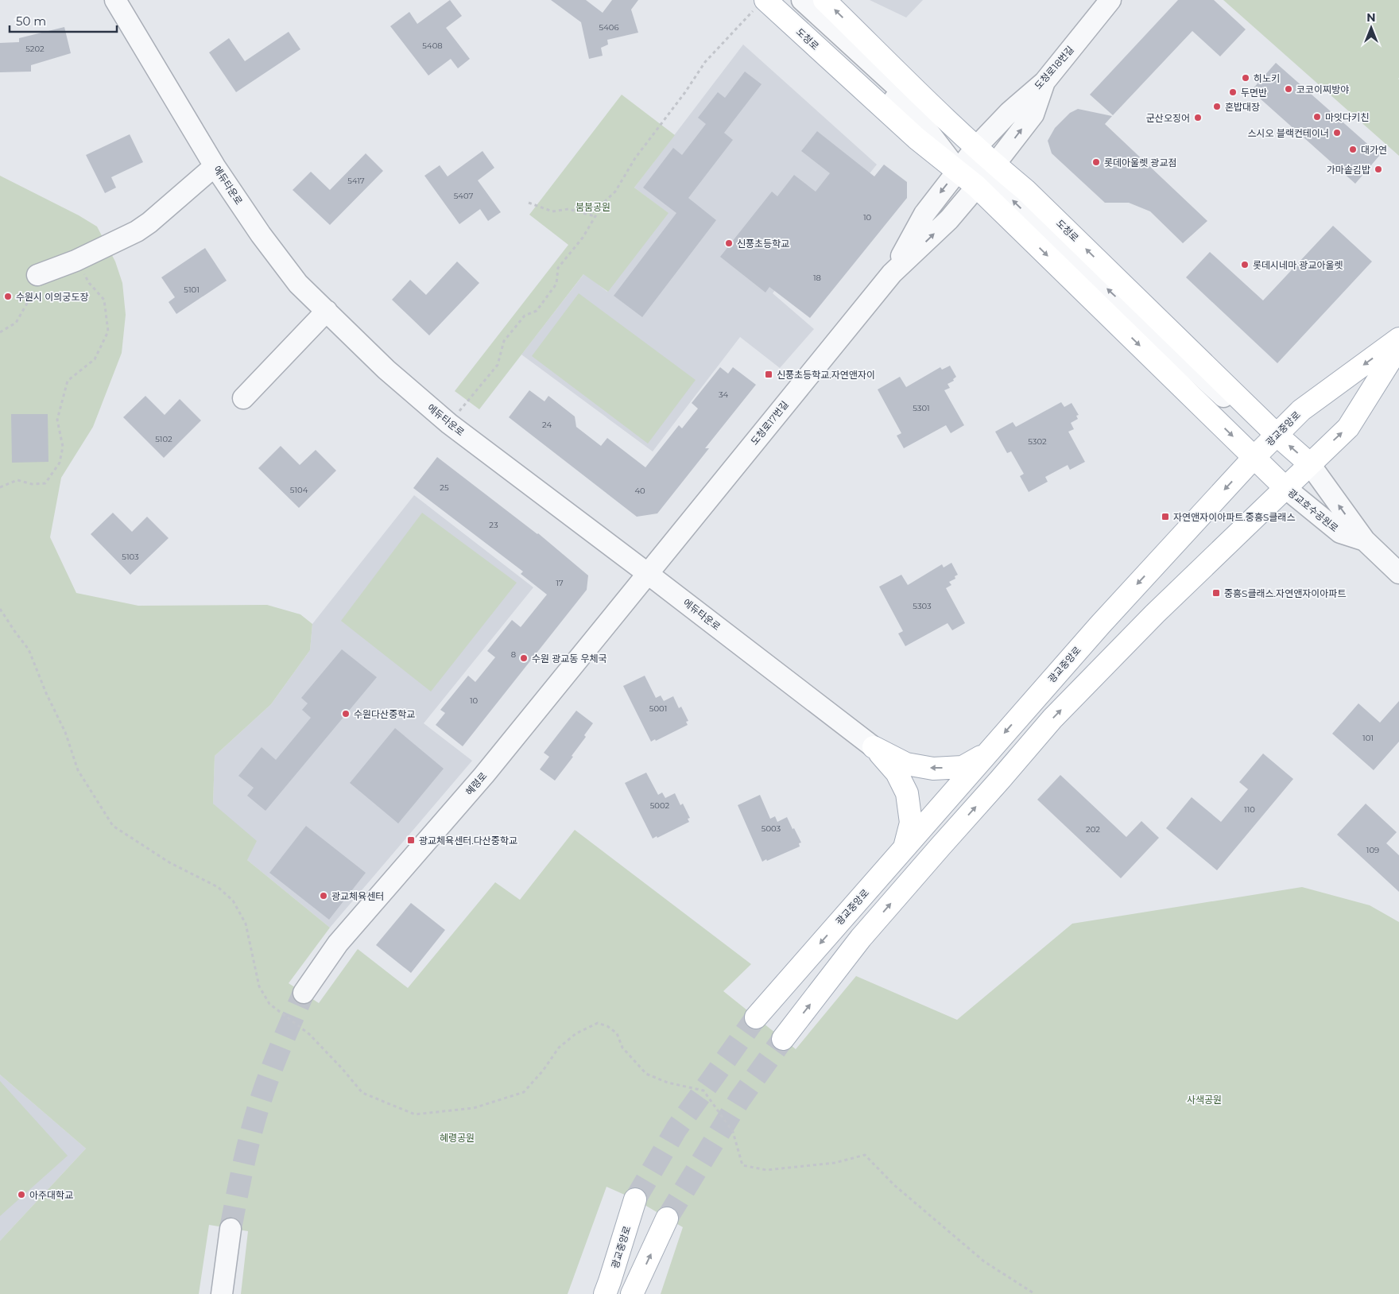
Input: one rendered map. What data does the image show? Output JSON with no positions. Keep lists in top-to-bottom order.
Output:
{
  "streets": {
    "main road": ["도청로", "광교중앙로"],
    "street": [
      "도청로18번길",
      "에듀타운로",
      "도청로17번길",
      "광교호수공원로",
      "혜령로"
    ]
  },
  "crossings": [
    ["도청로", "도청로18번길"],
    ["도청로", "도청로17번길"],
    ["도청로", "광교중앙로"],
    ["도청로", "광교호수공원로"],
    ["도청로18번길", "도청로17번길"],
    ["에듀타운로", "도청로17번길"],
    ["에듀타운로", "혜령로"],
    ["도청로17번길", "혜령로"]
  ],
  "parks": ["붐붐공원", "사색공원", "혜령공원"],
  "places": {
    "other": [
      "히노키",
      "코코이찌방야",
      "두면반",
      "혼밥대장",
      "마잇다키친",
      "군산오징어",
      "스시오 블랙컨테이너",
      "대가연",
      "롯데아울렛 광교점",
      "가마솥김밥",
      "신풍초등학교",
      "롯데시네마 광교아울렛",
      "수원시 이의궁도장",
      "수원 광교동 우체국",
      "수원다산중학교",
      "광교체육센터",
      "아주대학교"
    ],
    "transit": [
      "신풍초등학교.자연앤자이",
      "자연앤자이아파트.중흥S클래스",
      "중흥S클래스.자연앤자이아파트",
      "광교체육센터.다산중학교"
    ]
  },
  "house_numbers": [
    "5406",
    "5408",
    "5202",
    "5417",
    "5407",
    "10",
    "18",
    "5101",
    "34",
    "5301",
    "24",
    "5102",
    "5302",
    "25",
    "5104",
    "40",
    "23",
    "5103",
    "17",
    "5303",
    "8",
    "10",
    "5001",
    "101",
    "5002",
    "110",
    "5003",
    "202",
    "109"
  ],
  "scale_bar": "50 m",
  "north": "top"
}
